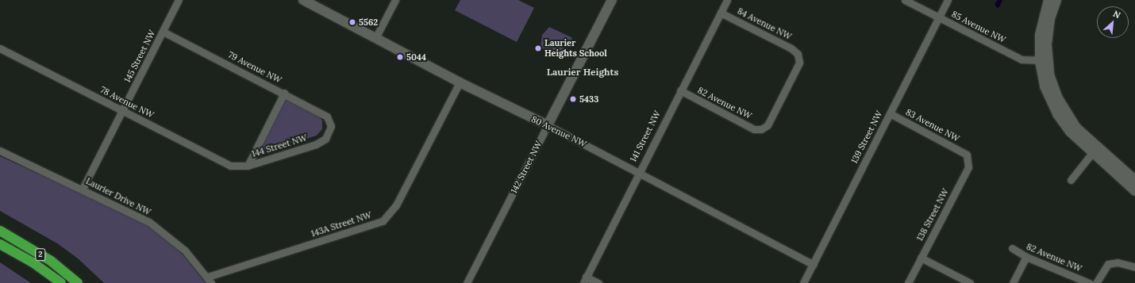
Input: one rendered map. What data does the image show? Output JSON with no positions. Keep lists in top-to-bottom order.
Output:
{
  "streets": {
    "highway": ["2"],
    "street": [
      "84 Avenue NW",
      "85 Avenue NW",
      "145 Street NW",
      "79 Avenue NW",
      "78 Avenue NW",
      "82 Avenue NW",
      "83 Avenue NW",
      "80 Avenue NW",
      "141 Street NW",
      "139 Street NW",
      "144 Street NW",
      "142 Street NW",
      "Laurier Drive NW",
      "138 Street NW",
      "143A Street NW"
    ]
  },
  "crossings": [
    ["84 Avenue NW", "82 Avenue NW"],
    ["84 Avenue NW", "141 Street NW"],
    ["85 Avenue NW", "139 Street NW"],
    ["145 Street NW", "79 Avenue NW"],
    ["145 Street NW", "78 Avenue NW"],
    ["145 Street NW", "Laurier Drive NW"],
    ["79 Avenue NW", "144 Street NW"],
    ["78 Avenue NW", "144 Street NW"],
    ["82 Avenue NW", "141 Street NW"],
    ["83 Avenue NW", "139 Street NW"],
    ["83 Avenue NW", "138 Street NW"],
    ["80 Avenue NW", "141 Street NW"],
    ["80 Avenue NW", "139 Street NW"],
    ["80 Avenue NW", "142 Street NW"],
    ["80 Avenue NW", "143A Street NW"],
    ["Laurier Drive NW", "143A Street NW"]
  ],
  "districts": ["Laurier Heights"],
  "places": [
    "5562",
    "Laurier Heights School",
    "5044",
    "5433"
  ],
  "north": "top right"
}
